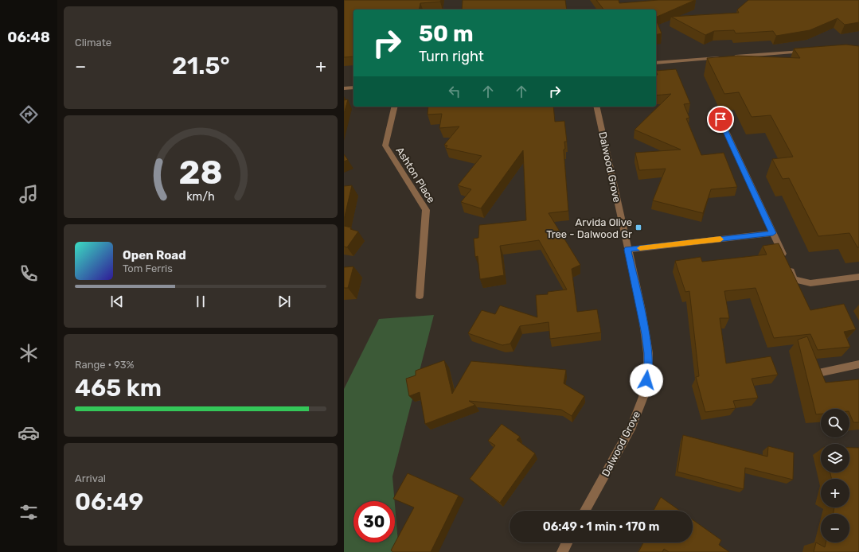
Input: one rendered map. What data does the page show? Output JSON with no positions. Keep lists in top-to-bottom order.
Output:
{
  "streets": {
    "street": ["Dalwood Grove", "Ashton Place"]
  },
  "places": {
    "transit": ["Arvida Olive Tree - Dalwood Gr"]
  },
  "page": {
    "tabs": "06:48",
    "tile": [
      "Climate",
      ["Range · 93%", "465 km"],
      ["Arrival", "06:49"]
    ],
    "turn": ["50 m", "Turn right"],
    "heat": ["−", "21.5°", "+"],
    "song": ["Open Road", "Tom Ferris"],
    "map_buttons": ["+", "−"],
    "limit": "30",
    "trip": "06:49 · 1 min · 170 m",
    "gauge": ["28", "km/h"]
  }
}
